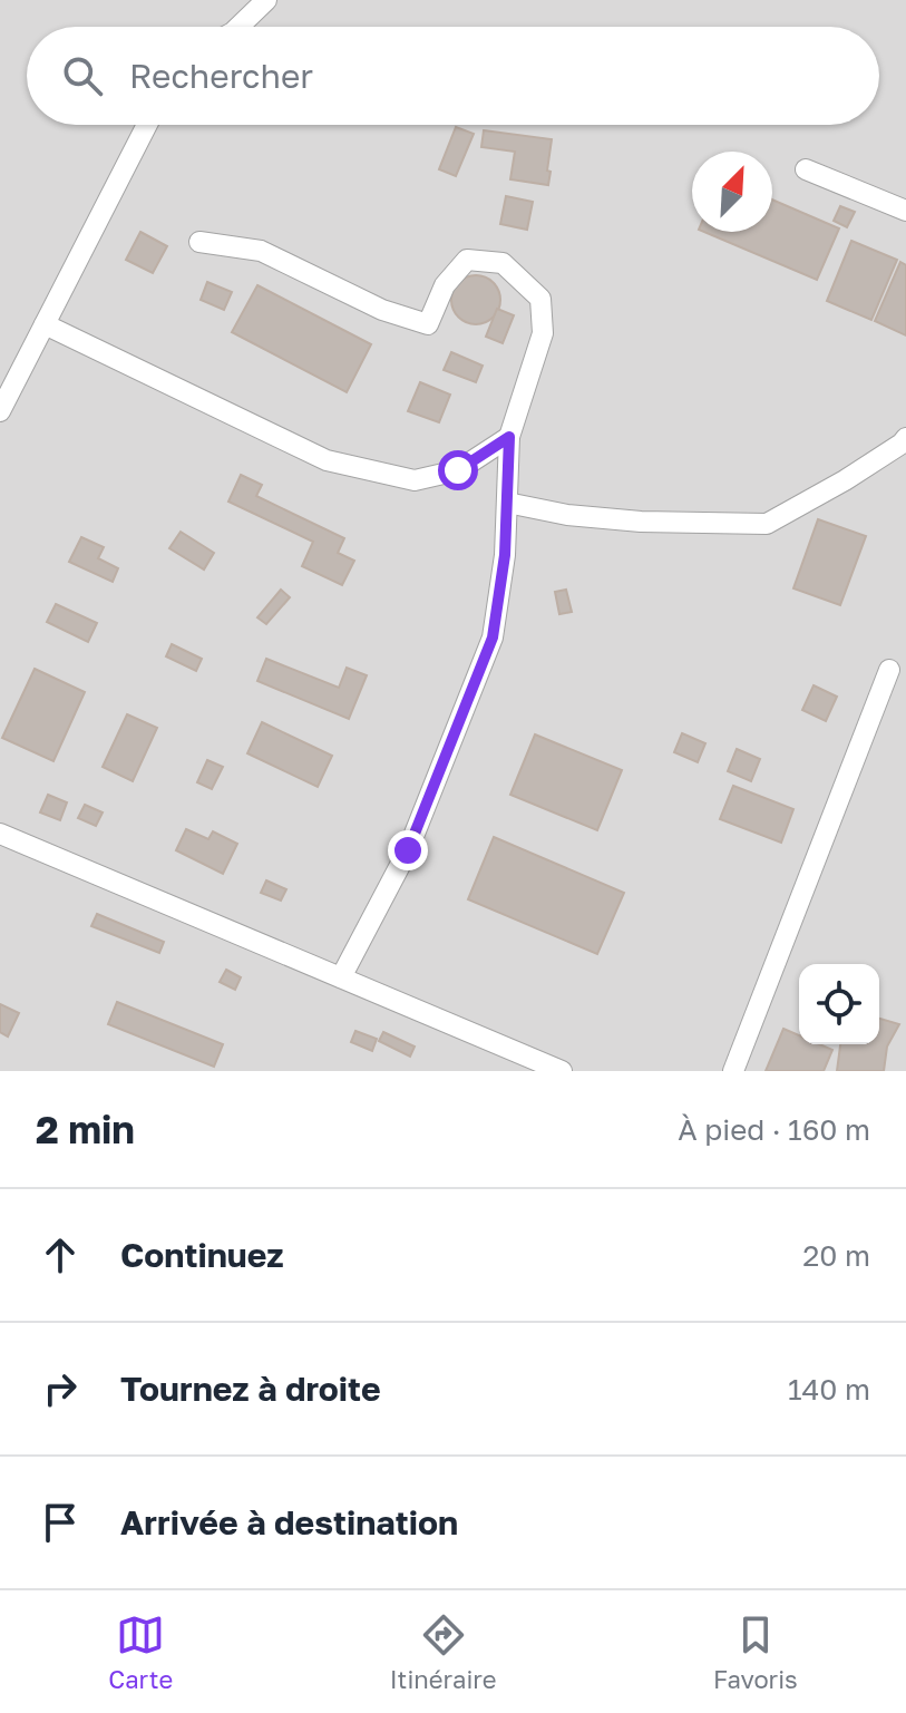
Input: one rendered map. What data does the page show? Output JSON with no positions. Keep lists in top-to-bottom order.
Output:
{
  "north": "top right",
  "page": {
    "search": "Rechercher",
    "heading": ["2 min", "À pied · 160 m"],
    "list": [
      ["Continuez", "20 m"],
      ["Tournez à droite", "140 m"],
      "Arrivée à destination"
    ],
    "nav": ["Carte", "Itinéraire", "Favoris"]
  }
}
